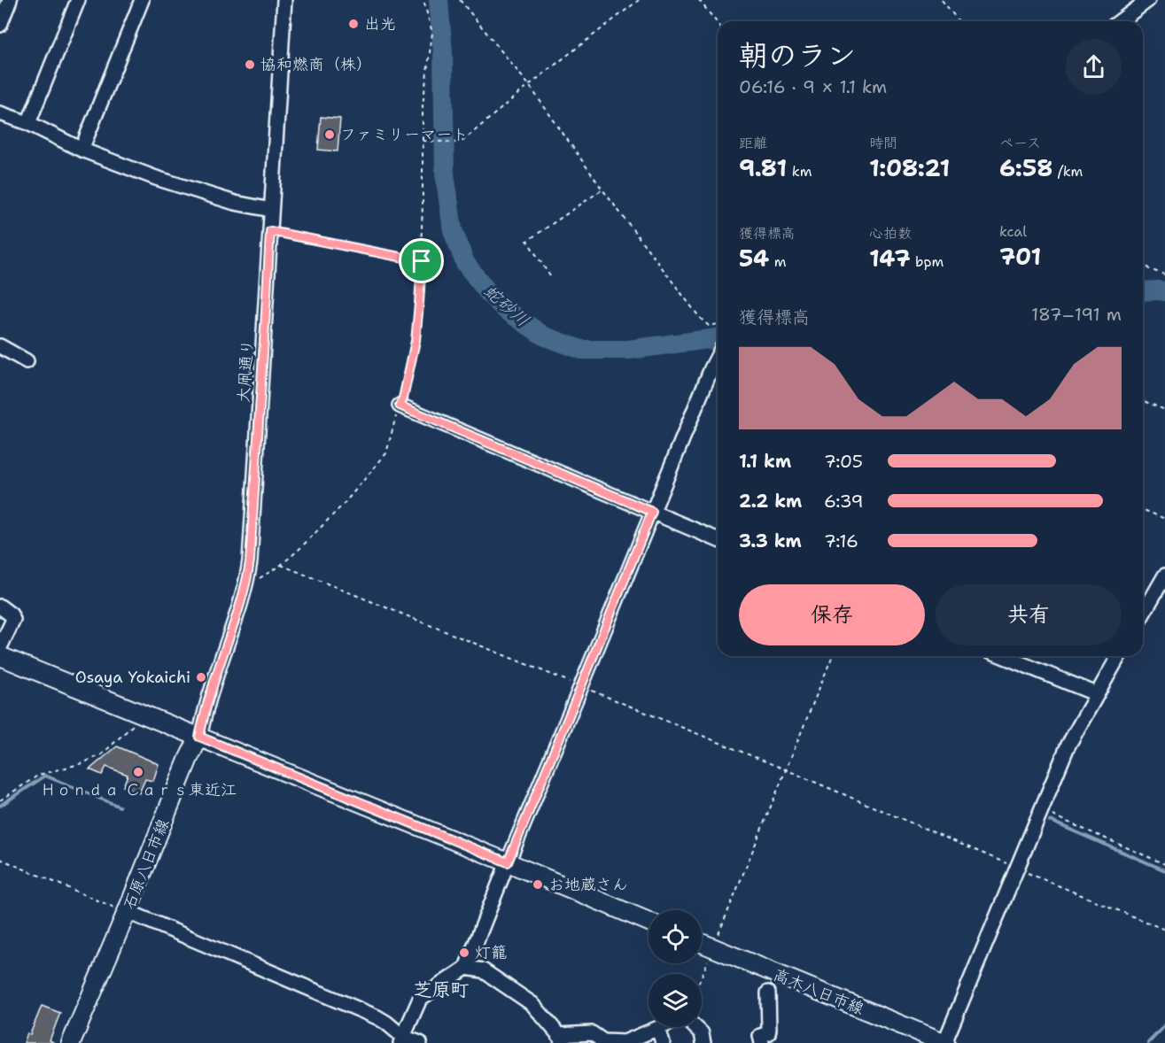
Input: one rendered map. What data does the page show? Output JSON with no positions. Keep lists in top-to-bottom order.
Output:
{
  "streets": {
    "main road": ["石原八日市線", "高木八日市線"],
    "street": ["大凧通り"]
  },
  "crossings": [
    ["大凧通り", "石原八日市線"]
  ],
  "districts": ["芝原町"],
  "water": ["蛇砂川"],
  "places": [
    "出光",
    "協和燃商（株）",
    "ファミリーマート",
    "Osaya Yokaichi",
    "Ｈｏｎｄａ Ｃａｒｓ東近江",
    "お地蔵さん",
    "灯籠"
  ],
  "page": {
    "heading": ["朝のラン", "06:16 · 9 × 1.1 km"],
    "stats": [
      ["距離", "9.81 km"],
      ["時間", "1:08:21"],
      ["ペース", "6:58 /km"],
      ["獲得標高", "54 m"],
      ["心拍数", "147 bpm"],
      ["kcal", "701"]
    ],
    "chart": ["獲得標高", "187–191 m"],
    "list": [
      {
        "name": "1.1 km",
        "note": "7:05"
      },
      {
        "name": "2.2 km",
        "note": "6:39"
      },
      {
        "name": "3.3 km",
        "note": "7:16"
      }
    ],
    "buttons": ["保存", "共有"]
  }
}
